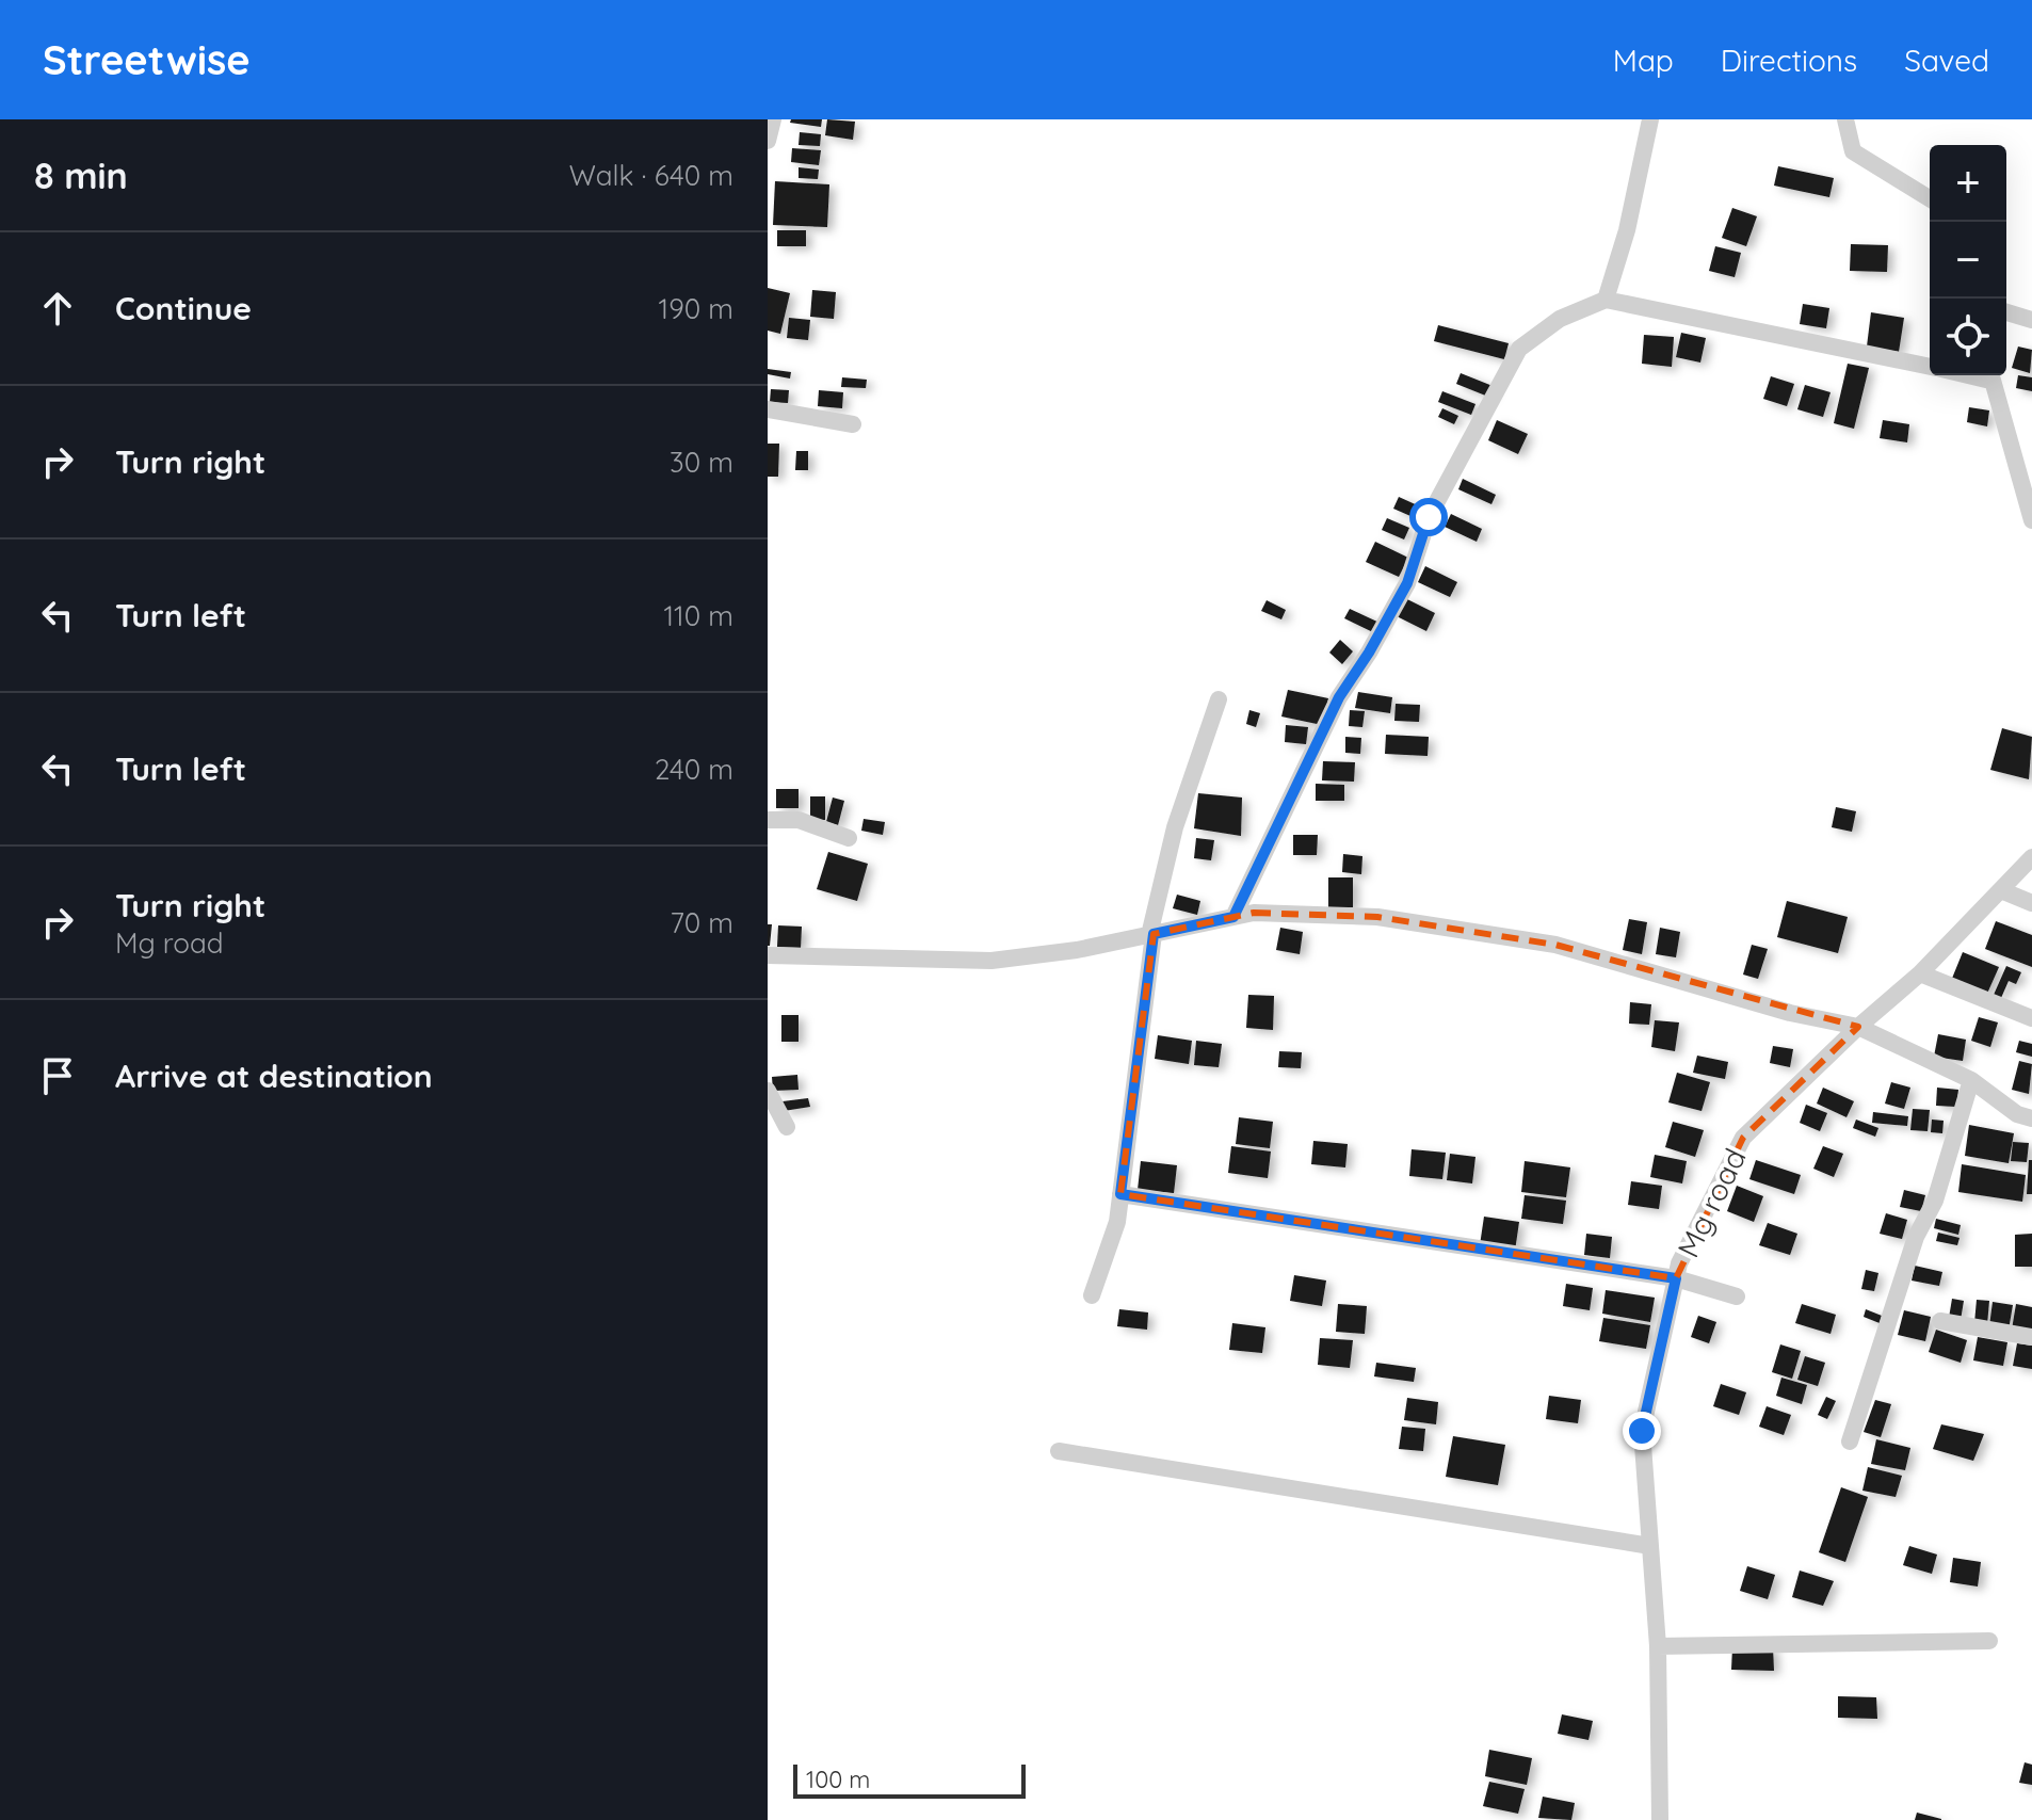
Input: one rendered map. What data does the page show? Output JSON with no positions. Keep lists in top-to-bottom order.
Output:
{
  "streets": {
    "street": ["Mg road"]
  },
  "scale_bar": "100 m",
  "page": {
    "header": "Streetwise",
    "nav": ["Map", "Directions", "Saved"],
    "heading": ["8 min", "Walk · 640 m"],
    "map_buttons": ["+", "−"],
    "list": [
      ["Continue", "190 m"],
      ["Turn right", "30 m"],
      ["Turn left", "110 m"],
      ["Turn left", "240 m"],
      ["Turn right", "Mg road", "70 m"],
      "Arrive at destination"
    ],
    "scale": "100 m"
  }
}
